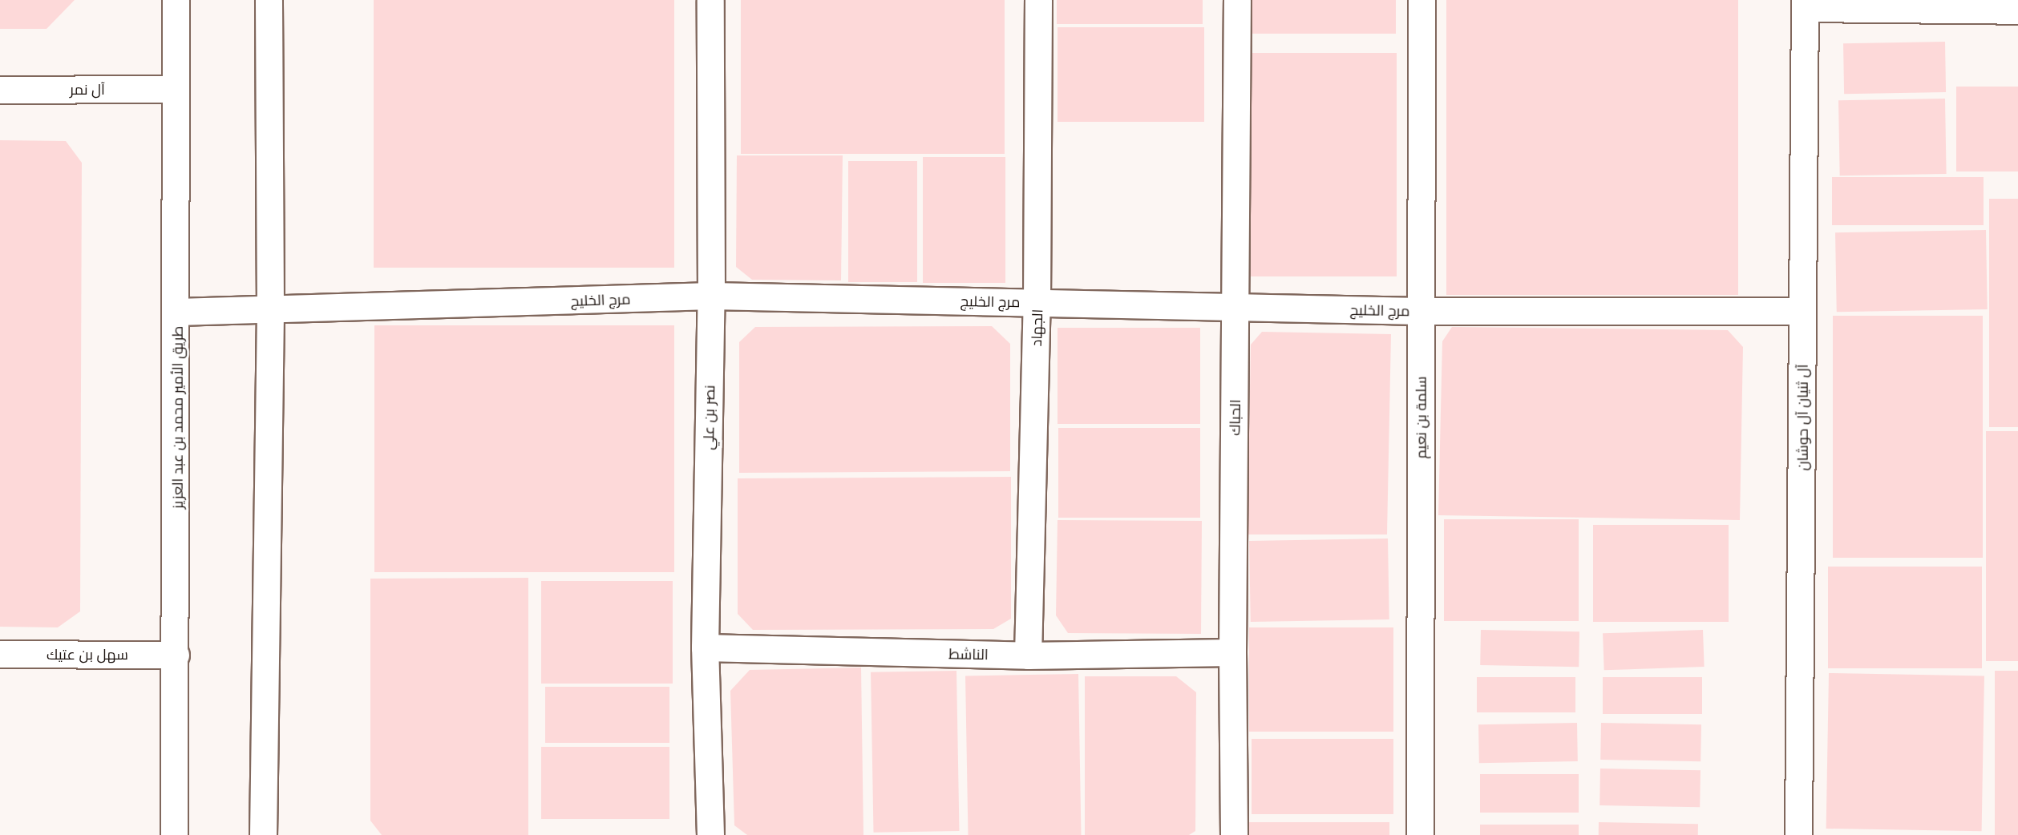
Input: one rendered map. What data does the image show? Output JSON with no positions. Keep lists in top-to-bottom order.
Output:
{
  "streets": {
    "street": [
      "آل نمر",
      "مرج الخليج",
      "الجهاد",
      "طريق الأمير محمد بن عبد العزيز",
      "نصر بن علي",
      "الحباك",
      "سلمة بن نعيم",
      "آل ثنيان آل حوشان",
      "سهل بن عتيك",
      "الناشط"
    ]
  },
  "crossings": [
    ["آل نمر", "طريق الأمير محمد بن عبد العزيز"],
    ["مرج الخليج", "الجهاد"],
    ["مرج الخليج", "طريق الأمير محمد بن عبد العزيز"],
    ["مرج الخليج", "نصر بن علي"],
    ["مرج الخليج", "الحباك"],
    ["مرج الخليج", "سلمة بن نعيم"],
    ["مرج الخليج", "آل ثنيان آل حوشان"],
    ["الجهاد", "الناشط"],
    ["طريق الأمير محمد بن عبد العزيز", "سهل بن عتيك"],
    ["نصر بن علي", "الناشط"],
    ["الحباك", "الناشط"]
  ]
}
